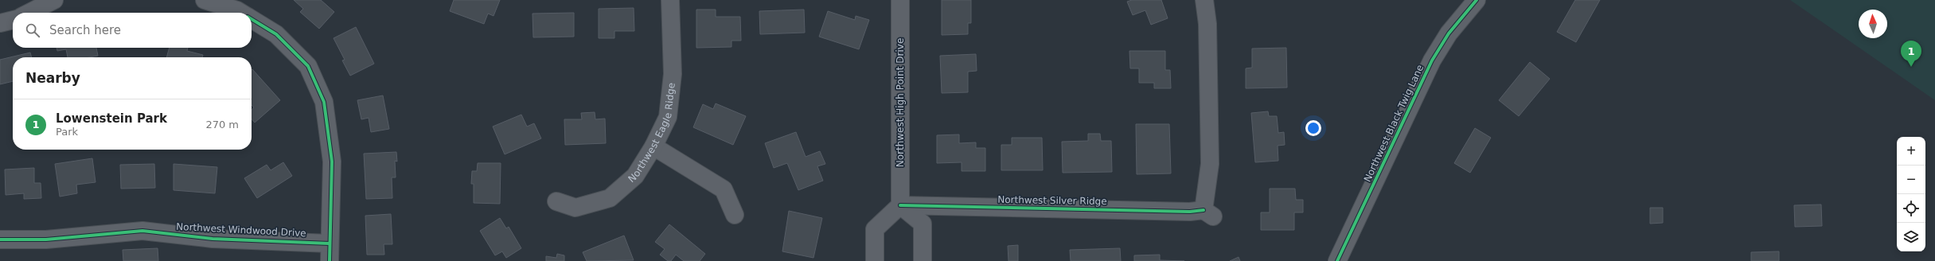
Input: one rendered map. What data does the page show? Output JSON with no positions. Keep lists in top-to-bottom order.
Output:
{
  "streets": {
    "street": [
      "Northwest High Point Drive",
      "Northwest Black Twig Lane",
      "Northwest Eagle Ridge",
      "Northwest Silver Ridge",
      "Northwest Windwood Drive"
    ]
  },
  "crossings": [
    ["Northwest High Point Drive", "Northwest Silver Ridge"]
  ],
  "north": "top",
  "page": {
    "search": "Search here",
    "pins": "1",
    "heading": "Nearby",
    "list": [
      {
        "mark": "1",
        "name": "Lowenstein Park",
        "note": "Park",
        "value": "270 m"
      }
    ],
    "map_buttons": ["+", "−"]
  }
}
